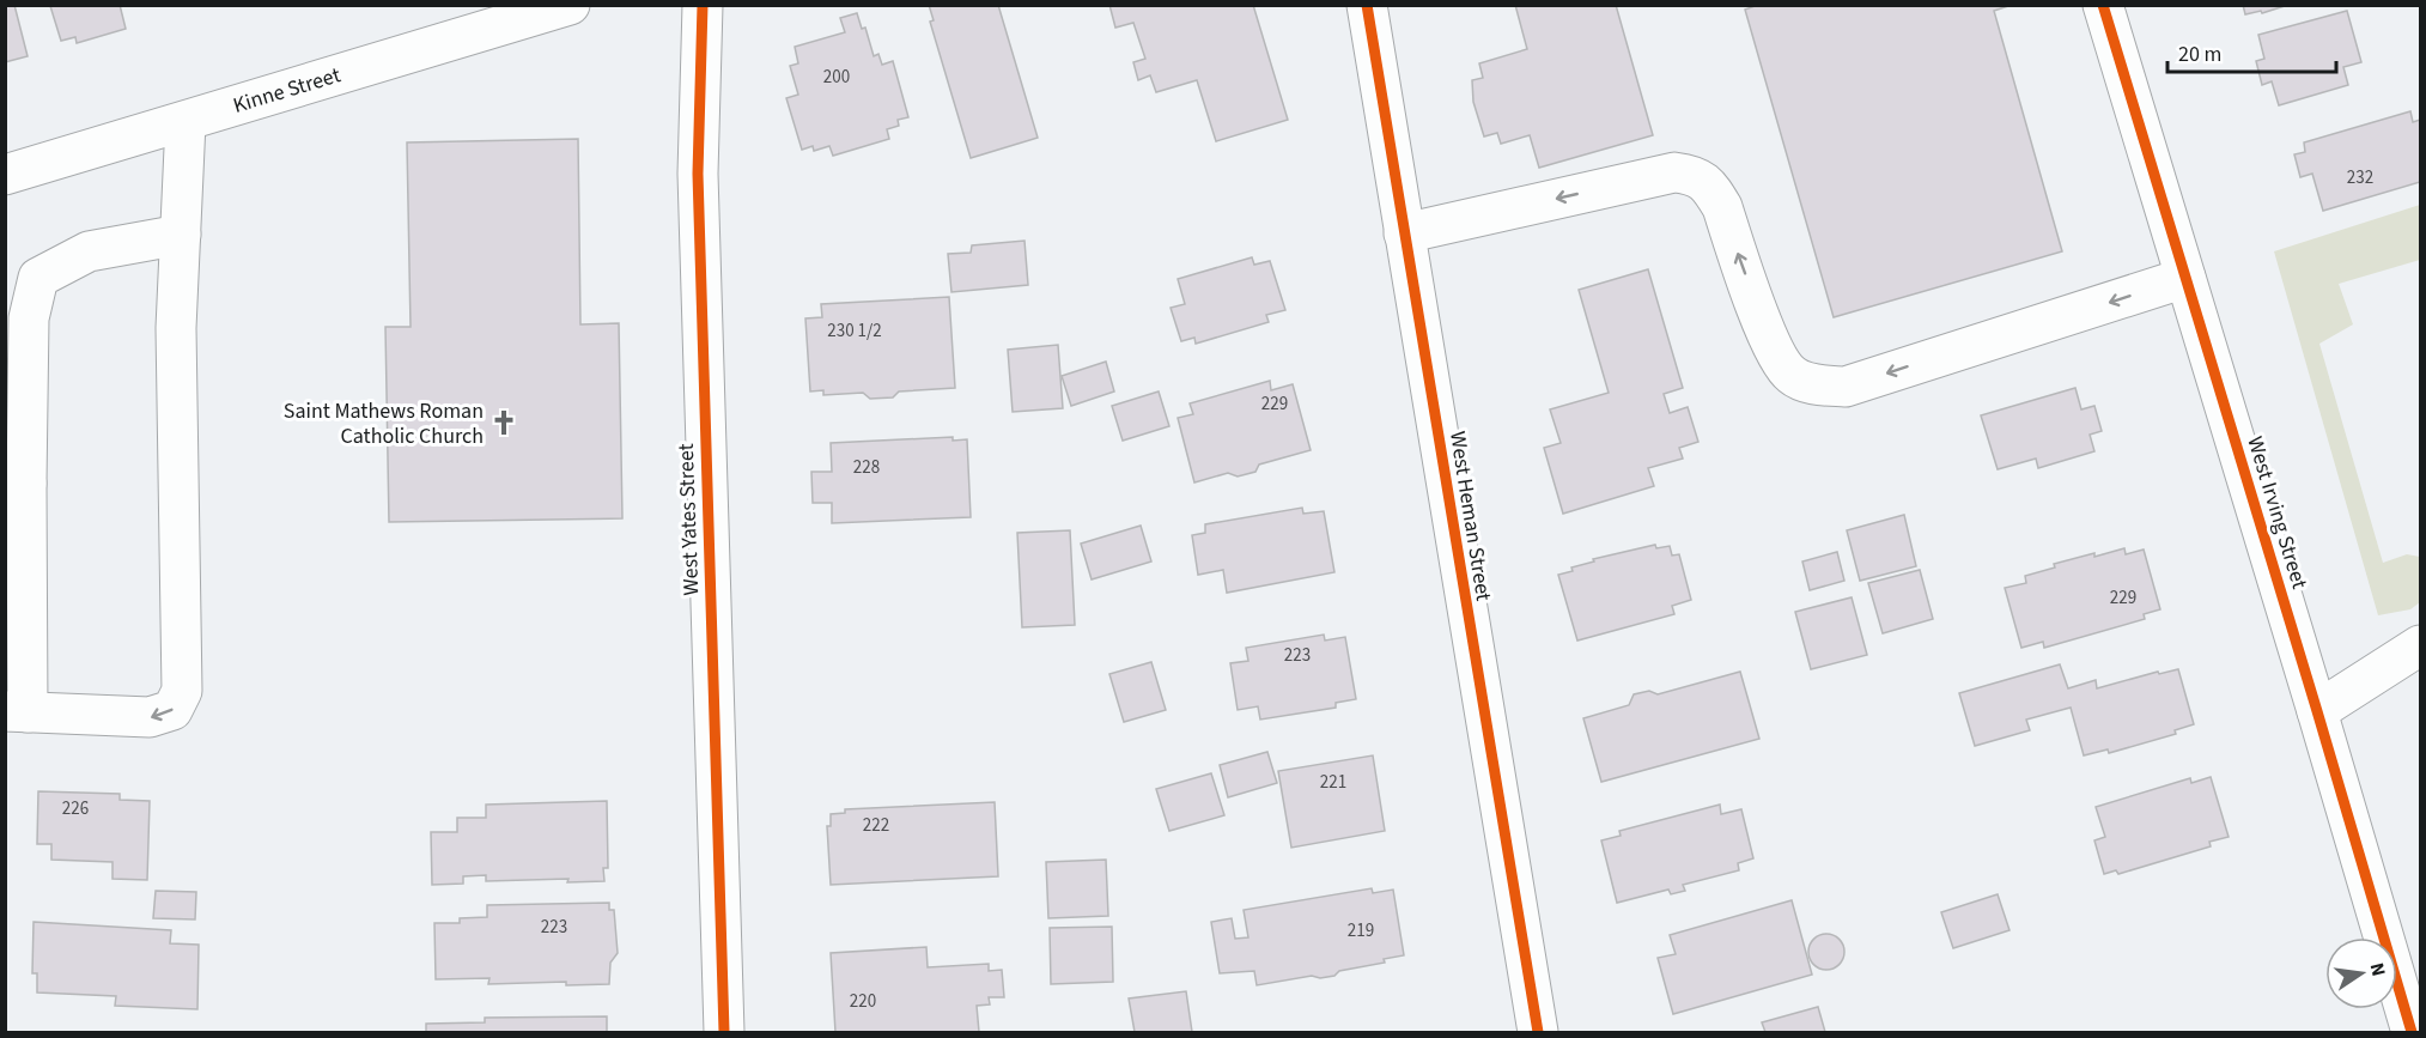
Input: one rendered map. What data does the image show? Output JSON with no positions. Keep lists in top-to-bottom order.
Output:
{
  "streets": {
    "street": [
      "Kinne Street",
      "West Irving Street",
      "West Heman Street",
      "West Yates Street"
    ]
  },
  "places": {
    "church": ["Saint Mathews Roman Catholic Church"]
  },
  "house_numbers": [
    "200",
    "232",
    "230 1/2",
    "229",
    "228",
    "229",
    "223",
    "221",
    "226",
    "222",
    "223",
    "219",
    "220"
  ],
  "scale_bar": "20 m",
  "north": "right"
}
